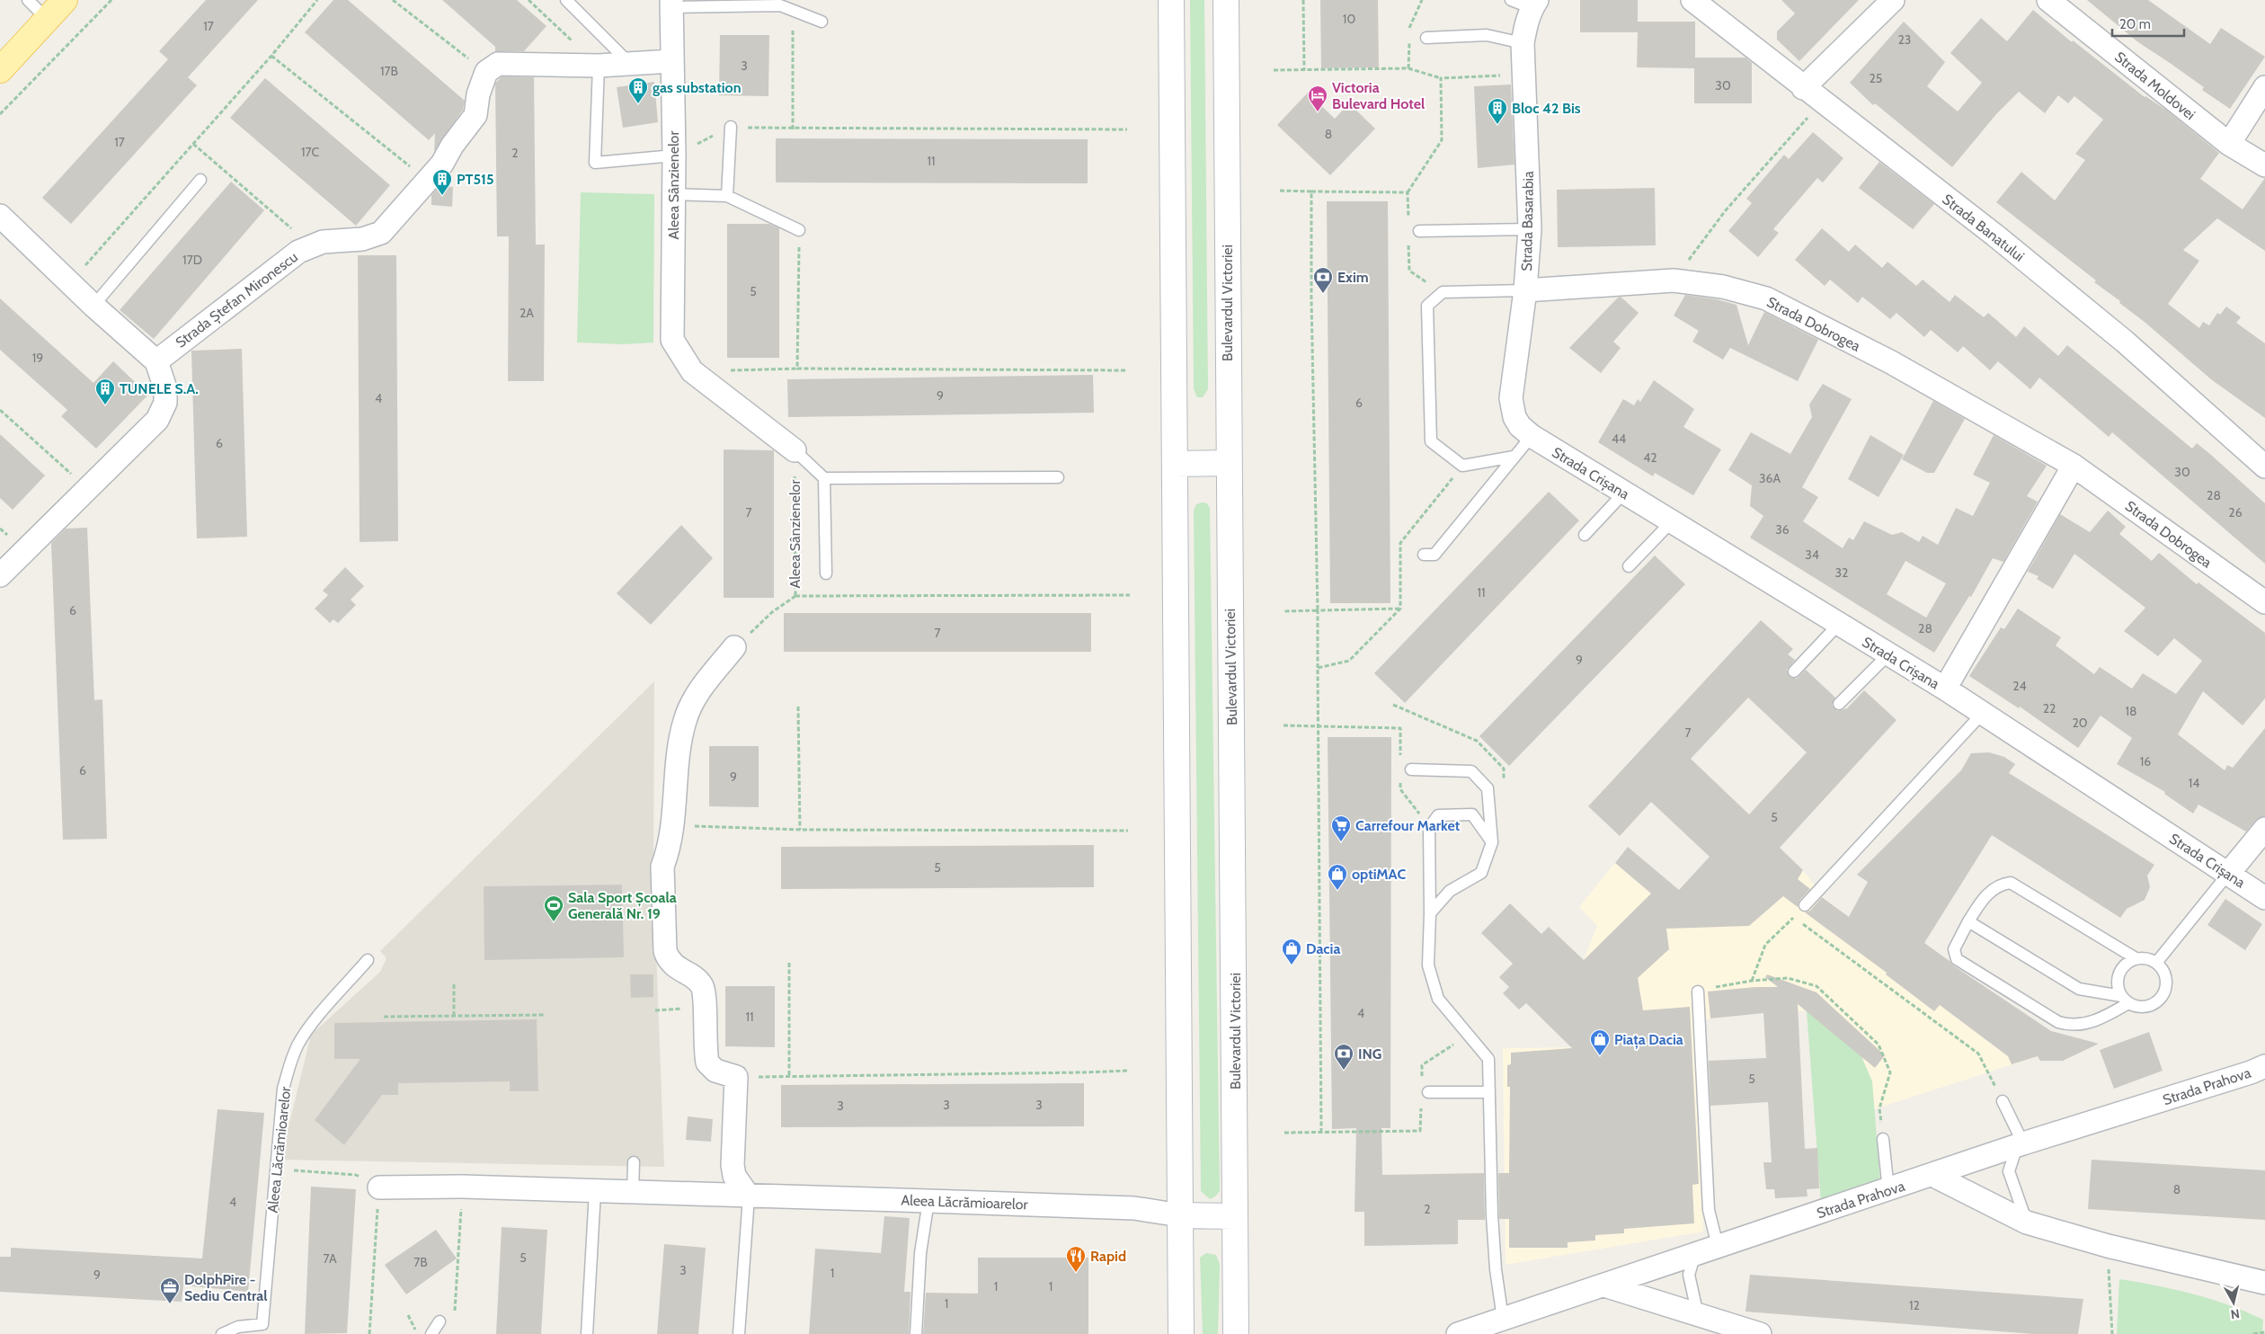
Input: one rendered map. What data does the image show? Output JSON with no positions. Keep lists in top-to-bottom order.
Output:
{
  "streets": {
    "main road": ["Bulevardul Victoriei"],
    "street": [
      "Strada Moldovei",
      "Aleea Sânzienelor",
      "Strada Basarabia",
      "Strada Banatului",
      "Strada Ștefan Mironescu",
      "Strada Dobrogea",
      "Strada Crișana",
      "Strada Prahova",
      "Aleea Lăcrămioarelor"
    ]
  },
  "crossings": [
    ["Strada Basarabia", "Strada Dobrogea"],
    ["Strada Basarabia", "Strada Crișana"]
  ],
  "places": {
    "building": [
      "gas substation",
      "Bloc 42 Bis",
      "PT515",
      "TUNELE S.A."
    ],
    "hotel": ["Victoria Bulevard Hotel"],
    "bank": ["Exim", "ING"],
    "supermarket": ["Carrefour Market"],
    "shop": ["optiMAC", "Dacia", "Piața Dacia"],
    "sports": ["Sala Sport Școala Generală Nr. 19"],
    "restaurant": ["Rapid"],
    "office": ["DolphPire - Sediu Central"]
  },
  "house_numbers": [
    "10",
    "17",
    "23",
    "3",
    "17B",
    "25",
    "30",
    "8",
    "17",
    "17C",
    "2",
    "11",
    "17D",
    "5",
    "2A",
    "19",
    "9",
    "4",
    "6",
    "44",
    "6",
    "42",
    "30",
    "36A",
    "28",
    "7",
    "26",
    "36",
    "34",
    "32",
    "11",
    "6",
    "28",
    "7",
    "9",
    "24",
    "22",
    "18",
    "20",
    "7",
    "16",
    "6",
    "9",
    "14",
    "5",
    "5",
    "4",
    "11",
    "5",
    "3",
    "3",
    "3",
    "8",
    "4",
    "2",
    "5",
    "7A",
    "7B",
    "3",
    "1",
    "9",
    "1",
    "1",
    "1",
    "12"
  ],
  "scale_bar": "20 m",
  "north": "bottom"
}
